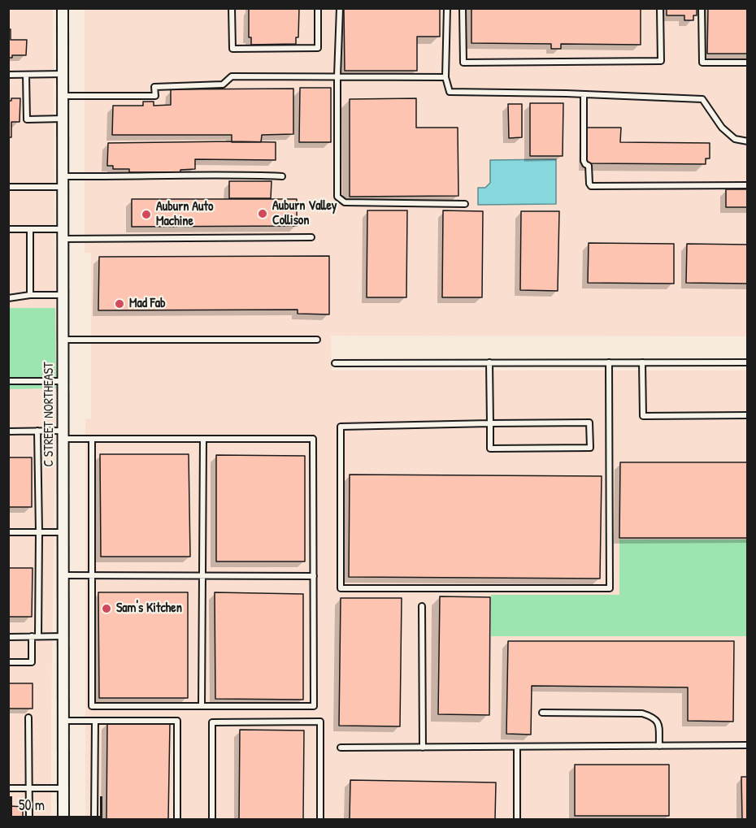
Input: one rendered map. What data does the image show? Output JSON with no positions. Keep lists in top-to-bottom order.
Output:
{
  "streets": {
    "street": ["C STREET NORTHEAST"]
  },
  "places": [
    "Auburn Valley Collison",
    "Auburn Auto Machine",
    "Mad Fab",
    "Sam's Kitchen"
  ],
  "scale_bar": "50 m"
}
